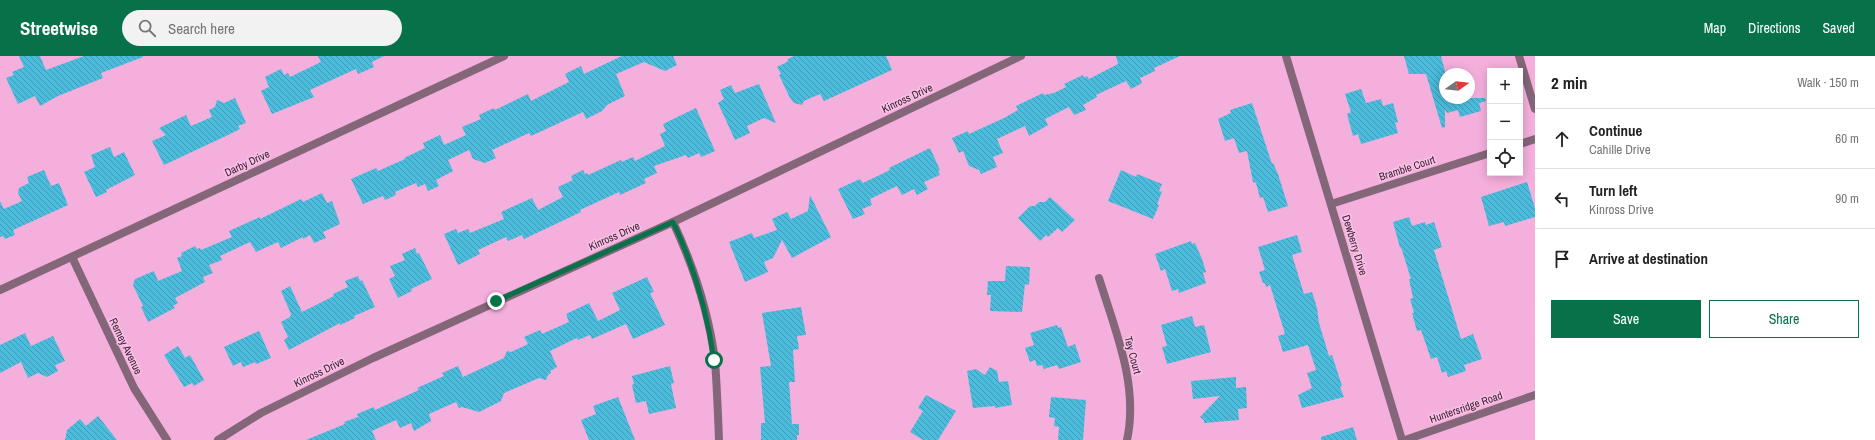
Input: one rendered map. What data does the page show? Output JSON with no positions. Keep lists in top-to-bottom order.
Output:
{
  "streets": {
    "street": [
      "Kinross Drive",
      "Darby Drive",
      "Bramble Court",
      "Dewberry Drive",
      "Remey Avenue",
      "Tey Court",
      "Huntersridge Road"
    ]
  },
  "crossings": [
    ["Darby Drive", "Remey Avenue"],
    ["Bramble Court", "Dewberry Drive"],
    ["Dewberry Drive", "Huntersridge Road"]
  ],
  "north": "right",
  "page": {
    "header": "Streetwise",
    "search": "Search here",
    "nav": ["Map", "Directions", "Saved"],
    "heading": ["2 min", "Walk · 150 m"],
    "map_buttons": ["+", "−"],
    "list": [
      ["Continue", "Cahille Drive", "60 m"],
      ["Turn left", "Kinross Drive", "90 m"],
      "Arrive at destination"
    ],
    "buttons": ["Save", "Share"]
  }
}
